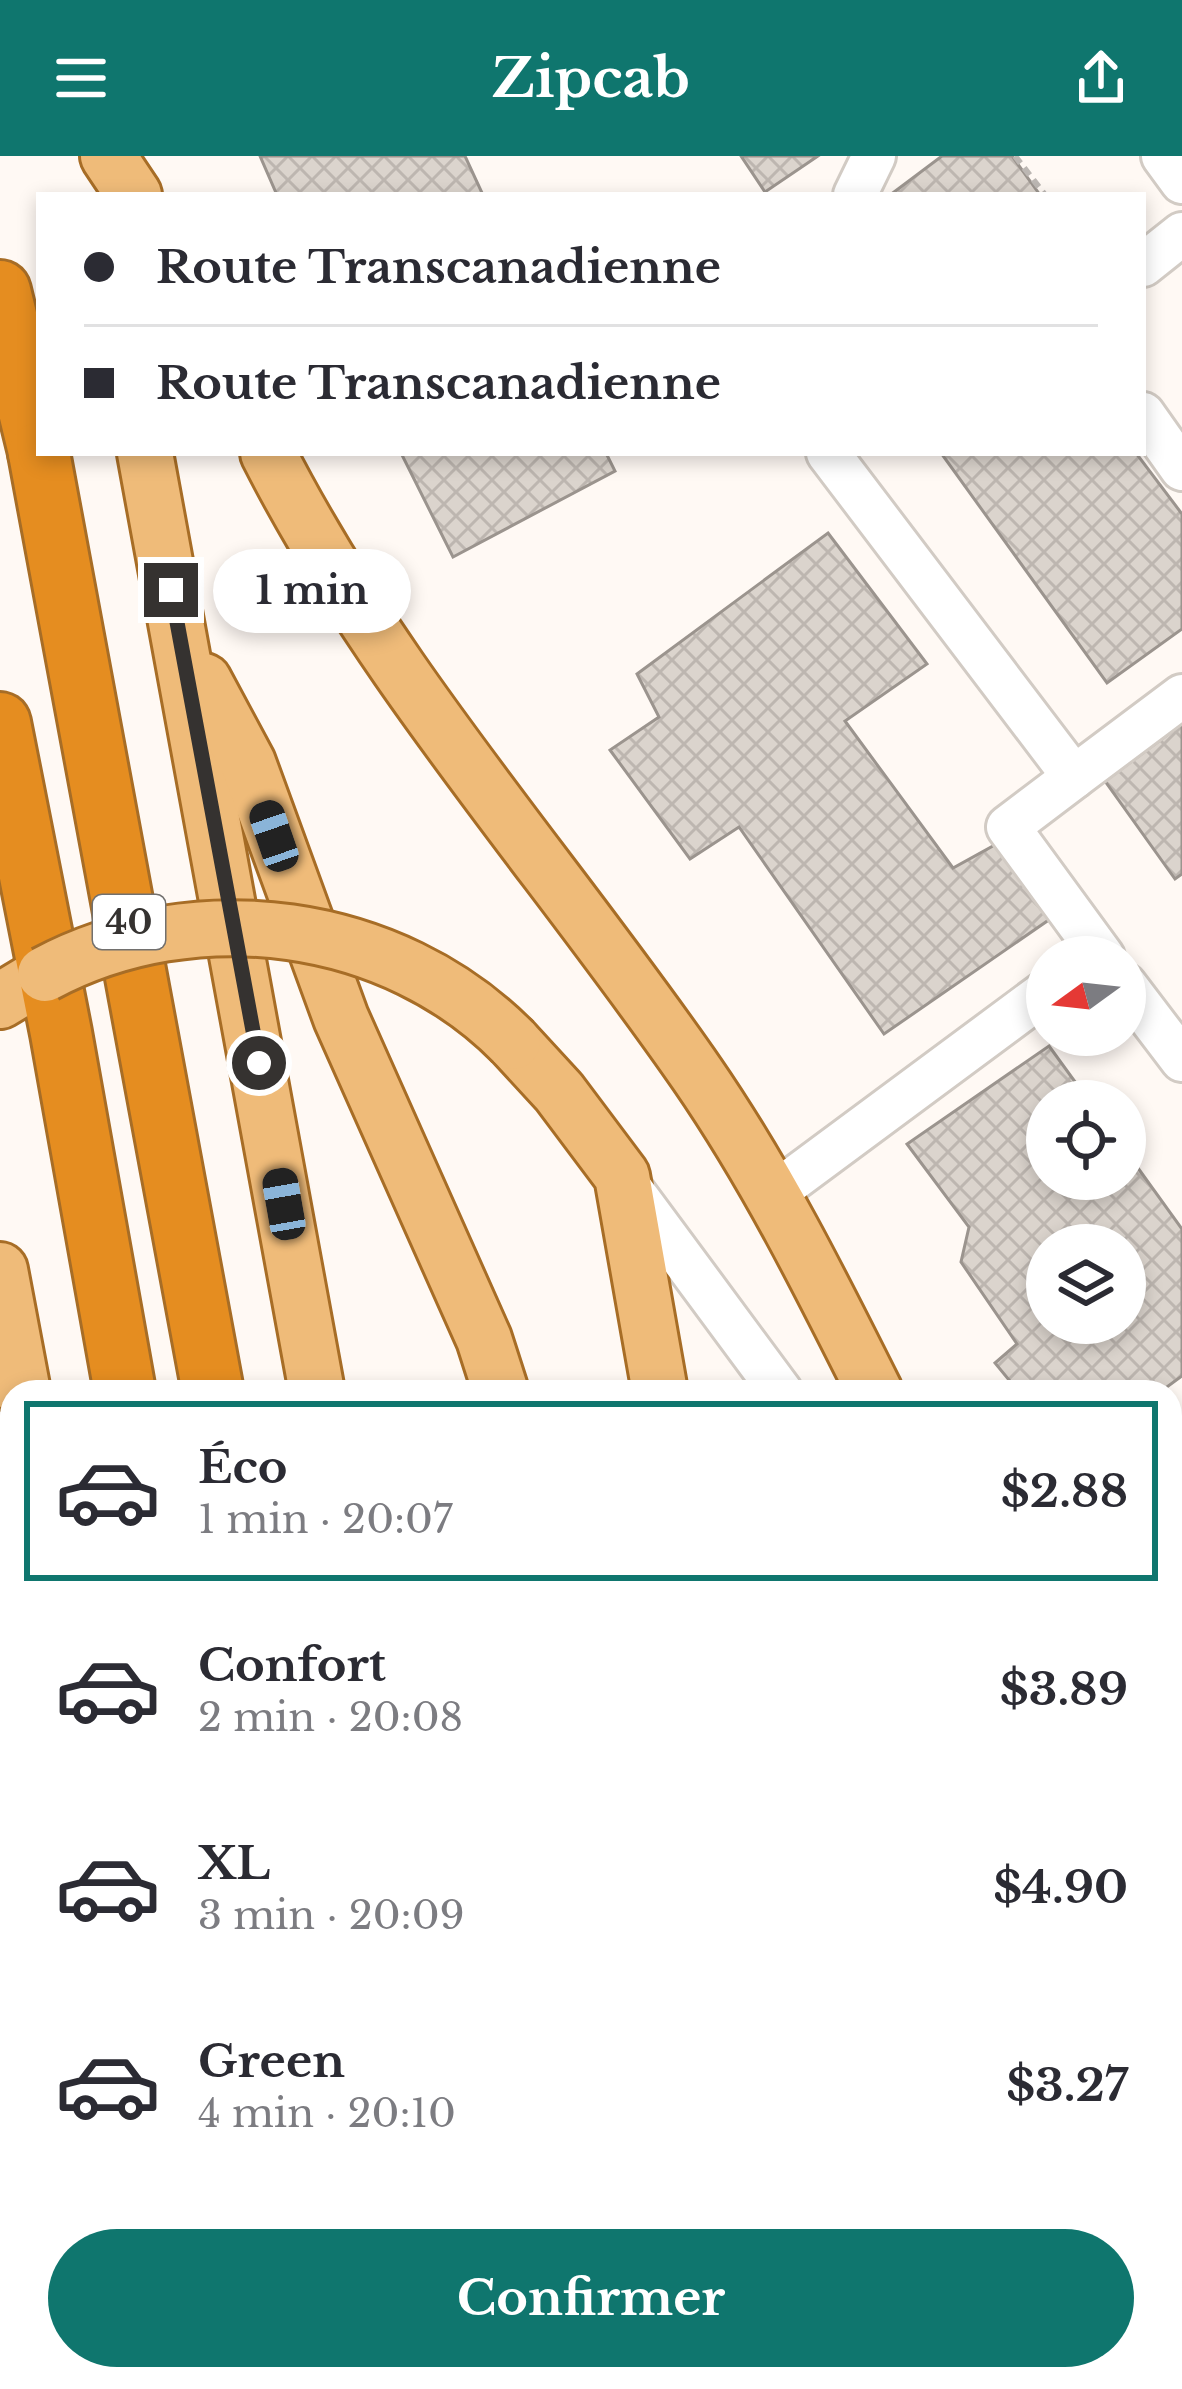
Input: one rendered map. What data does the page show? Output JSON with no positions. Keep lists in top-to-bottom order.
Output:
{
  "streets": {
    "highway": ["40"]
  },
  "north": "left",
  "page": {
    "header": "Zipcab",
    "banner": ["Route Transcanadienne", "Route Transcanadienne"],
    "bubble": "1 min",
    "list": [
      {
        "name": "Éco",
        "note": "1 min · 20:07",
        "value": "$2.88"
      },
      {
        "name": "Confort",
        "note": "2 min · 20:08",
        "value": "$3.89"
      },
      {
        "name": "XL",
        "note": "3 min · 20:09",
        "value": "$4.90"
      },
      {
        "name": "Green",
        "note": "4 min · 20:10",
        "value": "$3.27"
      }
    ],
    "buttons": "Confirmer"
  }
}
